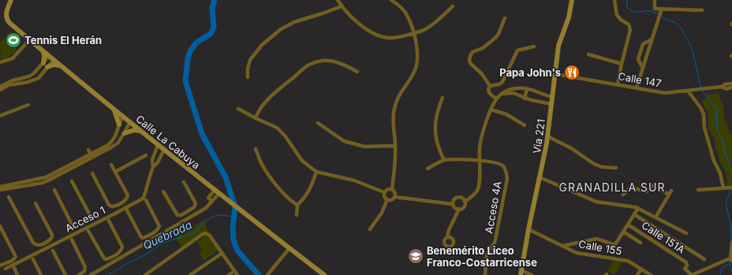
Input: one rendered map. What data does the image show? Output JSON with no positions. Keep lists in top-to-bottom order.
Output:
{
  "streets": {
    "street": [
      "Calle 147",
      "Vía 221",
      "Calle La Cabuya",
      "Acceso 4A",
      "Acceso 1",
      "Calle 151A",
      "Calle 155"
    ]
  },
  "crossings": [
    ["Calle 147", "Vía 221"],
    ["Vía 221", "Calle 155"],
    ["Calle La Cabuya", "Acceso 1"]
  ],
  "districts": ["GRANADILLA SUR"],
  "water": ["Quebrada"],
  "places": {
    "sports": ["Tennis El Herán"],
    "restaurant": ["Papa John's"],
    "school or university": ["Benemérito Liceo Franco-Costarricense"]
  }
}
